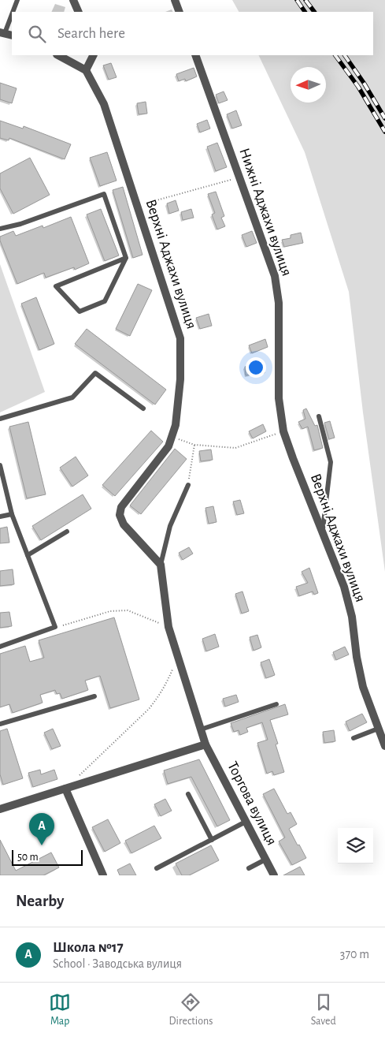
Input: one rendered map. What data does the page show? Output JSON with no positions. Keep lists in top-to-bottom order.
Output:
{
  "streets": {
    "street": ["Нижні Аджахи вулиця", "Верхні Аджахи вулиця", "Торгова вулиця"]
  },
  "crossings": [
    ["Нижні Аджахи вулиця", "Верхні Аджахи вулиця"]
  ],
  "scale_bar": "50 m",
  "north": "left",
  "page": {
    "search": "Search here",
    "pins": "A",
    "scale": "50 m",
    "heading": "Nearby",
    "list": [
      {
        "mark": "A",
        "name": "Школа №17",
        "note": "School · Заводська вулиця",
        "value": "370 m"
      }
    ],
    "nav": ["Map", "Directions", "Saved"]
  }
}
